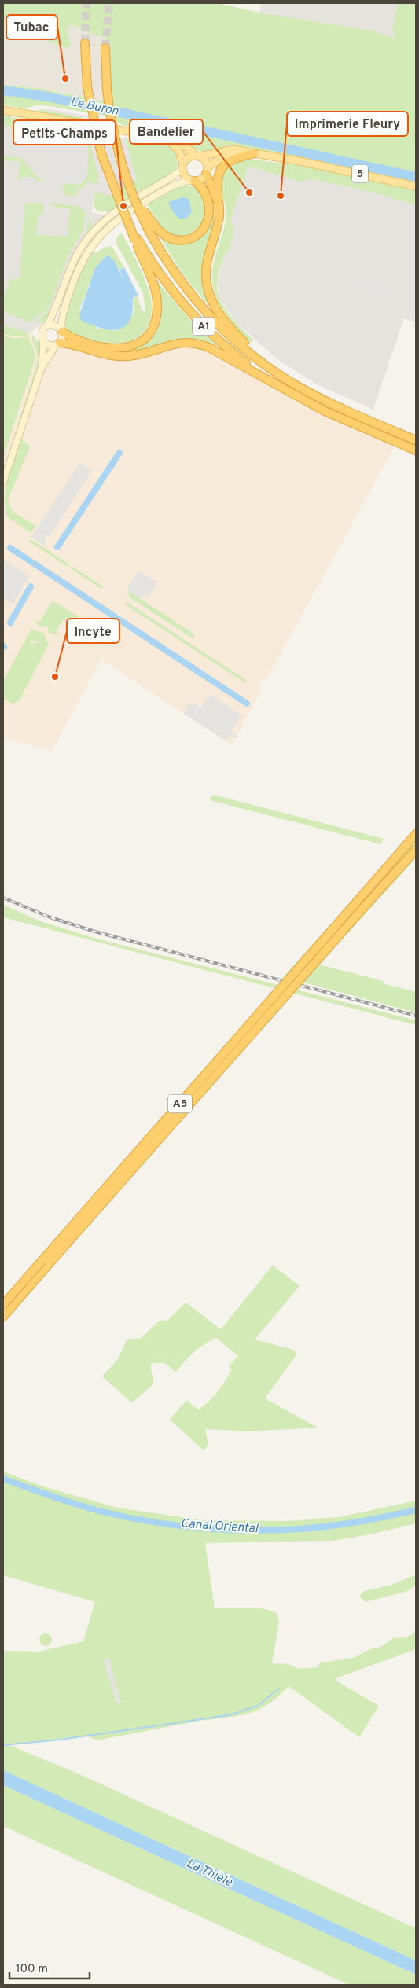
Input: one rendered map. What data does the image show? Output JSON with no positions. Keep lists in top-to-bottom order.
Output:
{
  "streets": {
    "highway": ["A1", "A5"],
    "main road": ["5"]
  },
  "water": ["Le Buron", "Canal Oriental", "La Thièle"],
  "places": [
    "Tubac",
    "Bandelier",
    "Imprimerie Fleury",
    "Petits-Champs",
    "Incyte"
  ],
  "scale_bar": "100 m"
}
